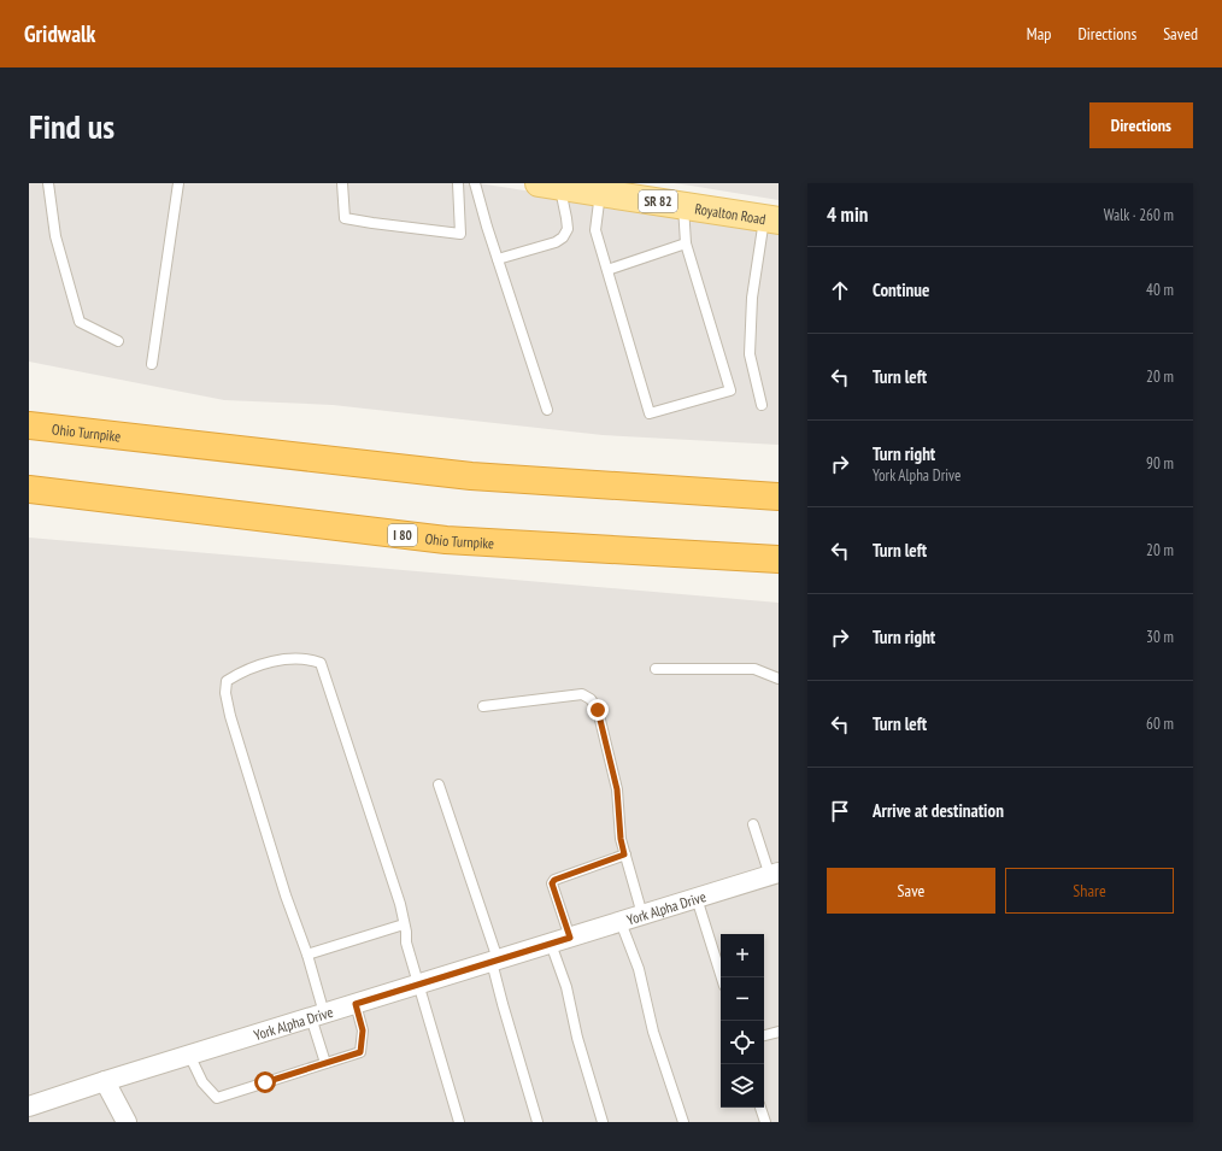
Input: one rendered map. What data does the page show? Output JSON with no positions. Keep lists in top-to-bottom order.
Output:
{
  "streets": {
    "highway": ["Ohio Turnpike", "I 80"],
    "main road": ["SR 82", "Royalton Road"],
    "street": ["York Alpha Drive"]
  },
  "page": {
    "header": "Gridwalk",
    "nav": ["Map", "Directions", "Saved"],
    "buttons": [
      "Directions",
      ["Save", "Share"]
    ],
    "title": "Find us",
    "heading": ["4 min", "Walk · 260 m"],
    "list": [
      ["Continue", "40 m"],
      ["Turn left", "20 m"],
      ["Turn right", "York Alpha Drive", "90 m"],
      ["Turn left", "20 m"],
      ["Turn right", "30 m"],
      ["Turn left", "60 m"],
      "Arrive at destination"
    ],
    "map_buttons": ["+", "−"]
  }
}
